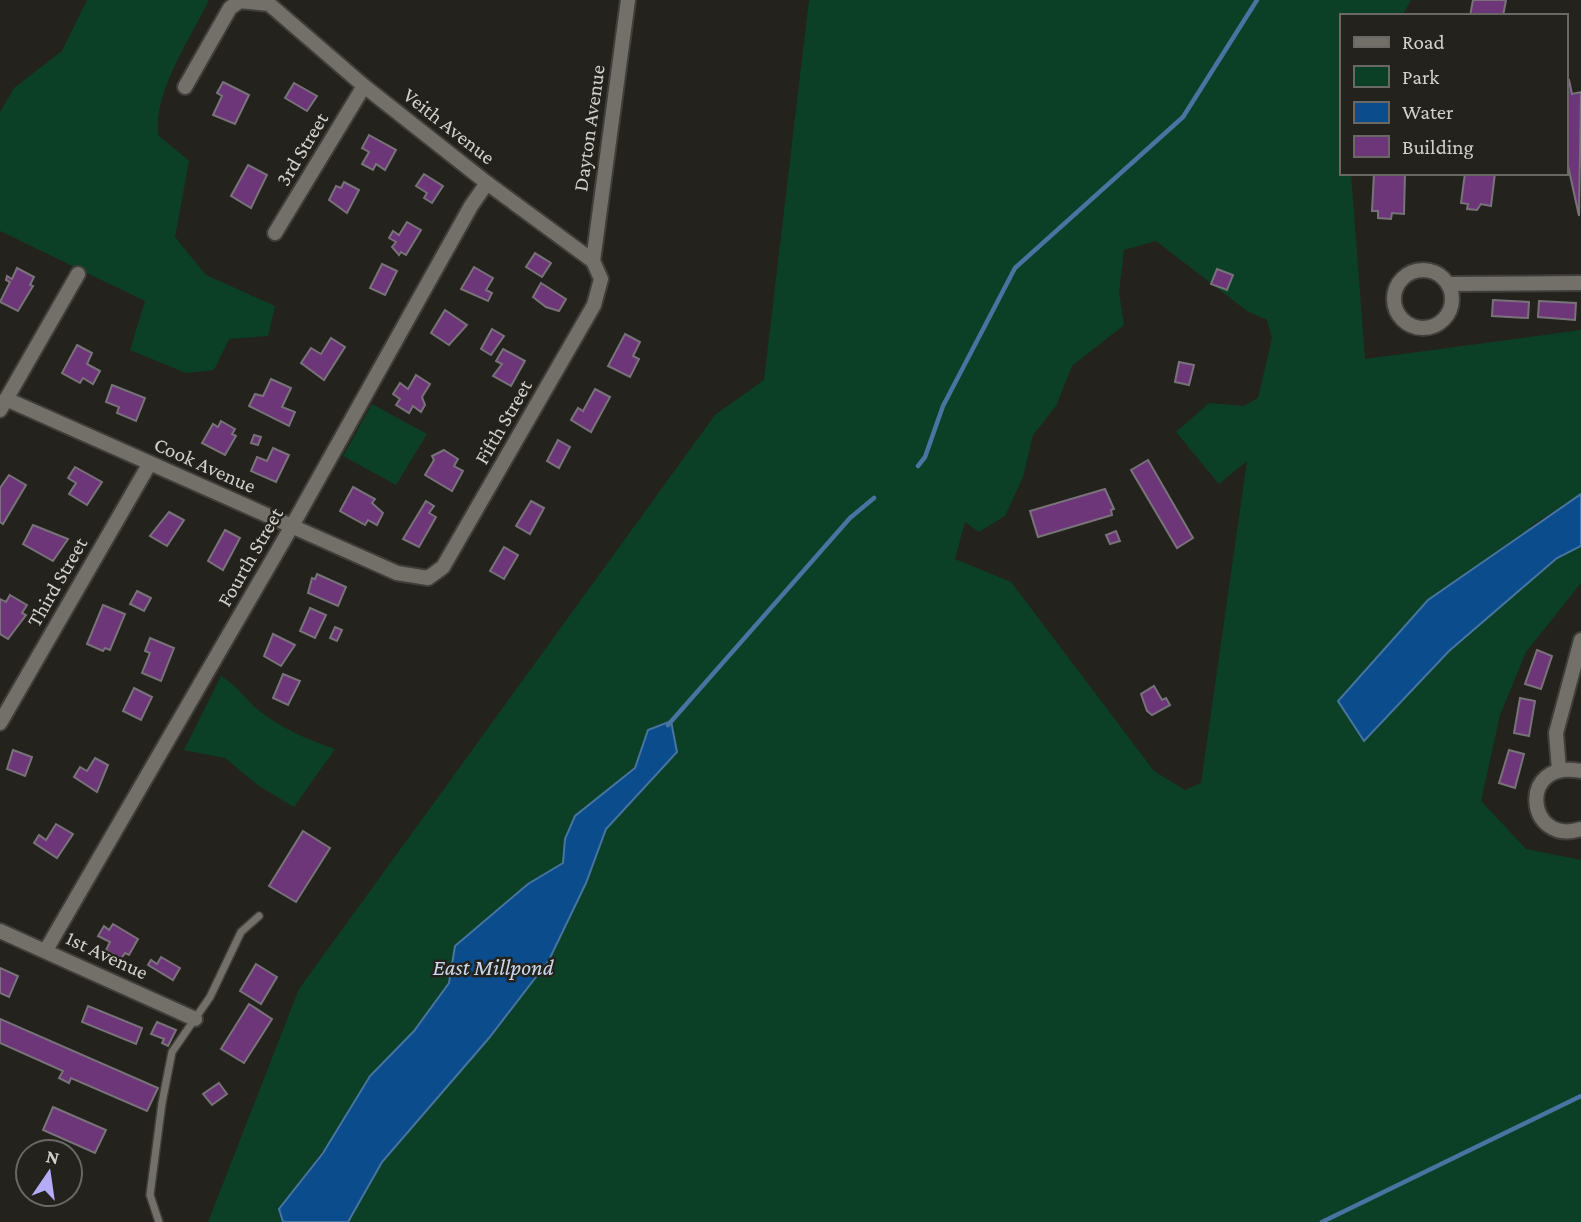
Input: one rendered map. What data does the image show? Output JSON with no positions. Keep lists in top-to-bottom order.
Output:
{
  "streets": {
    "street": [
      "Veith Avenue",
      "Dayton Avenue",
      "3rd Street",
      "Fifth Street",
      "Cook Avenue",
      "Fourth Street",
      "Third Street",
      "1st Avenue"
    ]
  },
  "crossings": [
    ["Veith Avenue", "Dayton Avenue"],
    ["Veith Avenue", "3rd Street"],
    ["Veith Avenue", "Fifth Street"],
    ["Veith Avenue", "Fourth Street"],
    ["Fifth Street", "Cook Avenue"],
    ["Cook Avenue", "Fourth Street"],
    ["Cook Avenue", "Third Street"],
    ["Fourth Street", "1st Avenue"]
  ],
  "water": ["East Millpond"],
  "legend": [
    "Road",
    "Park",
    "Water",
    "Building"
  ],
  "north": "top"
}
